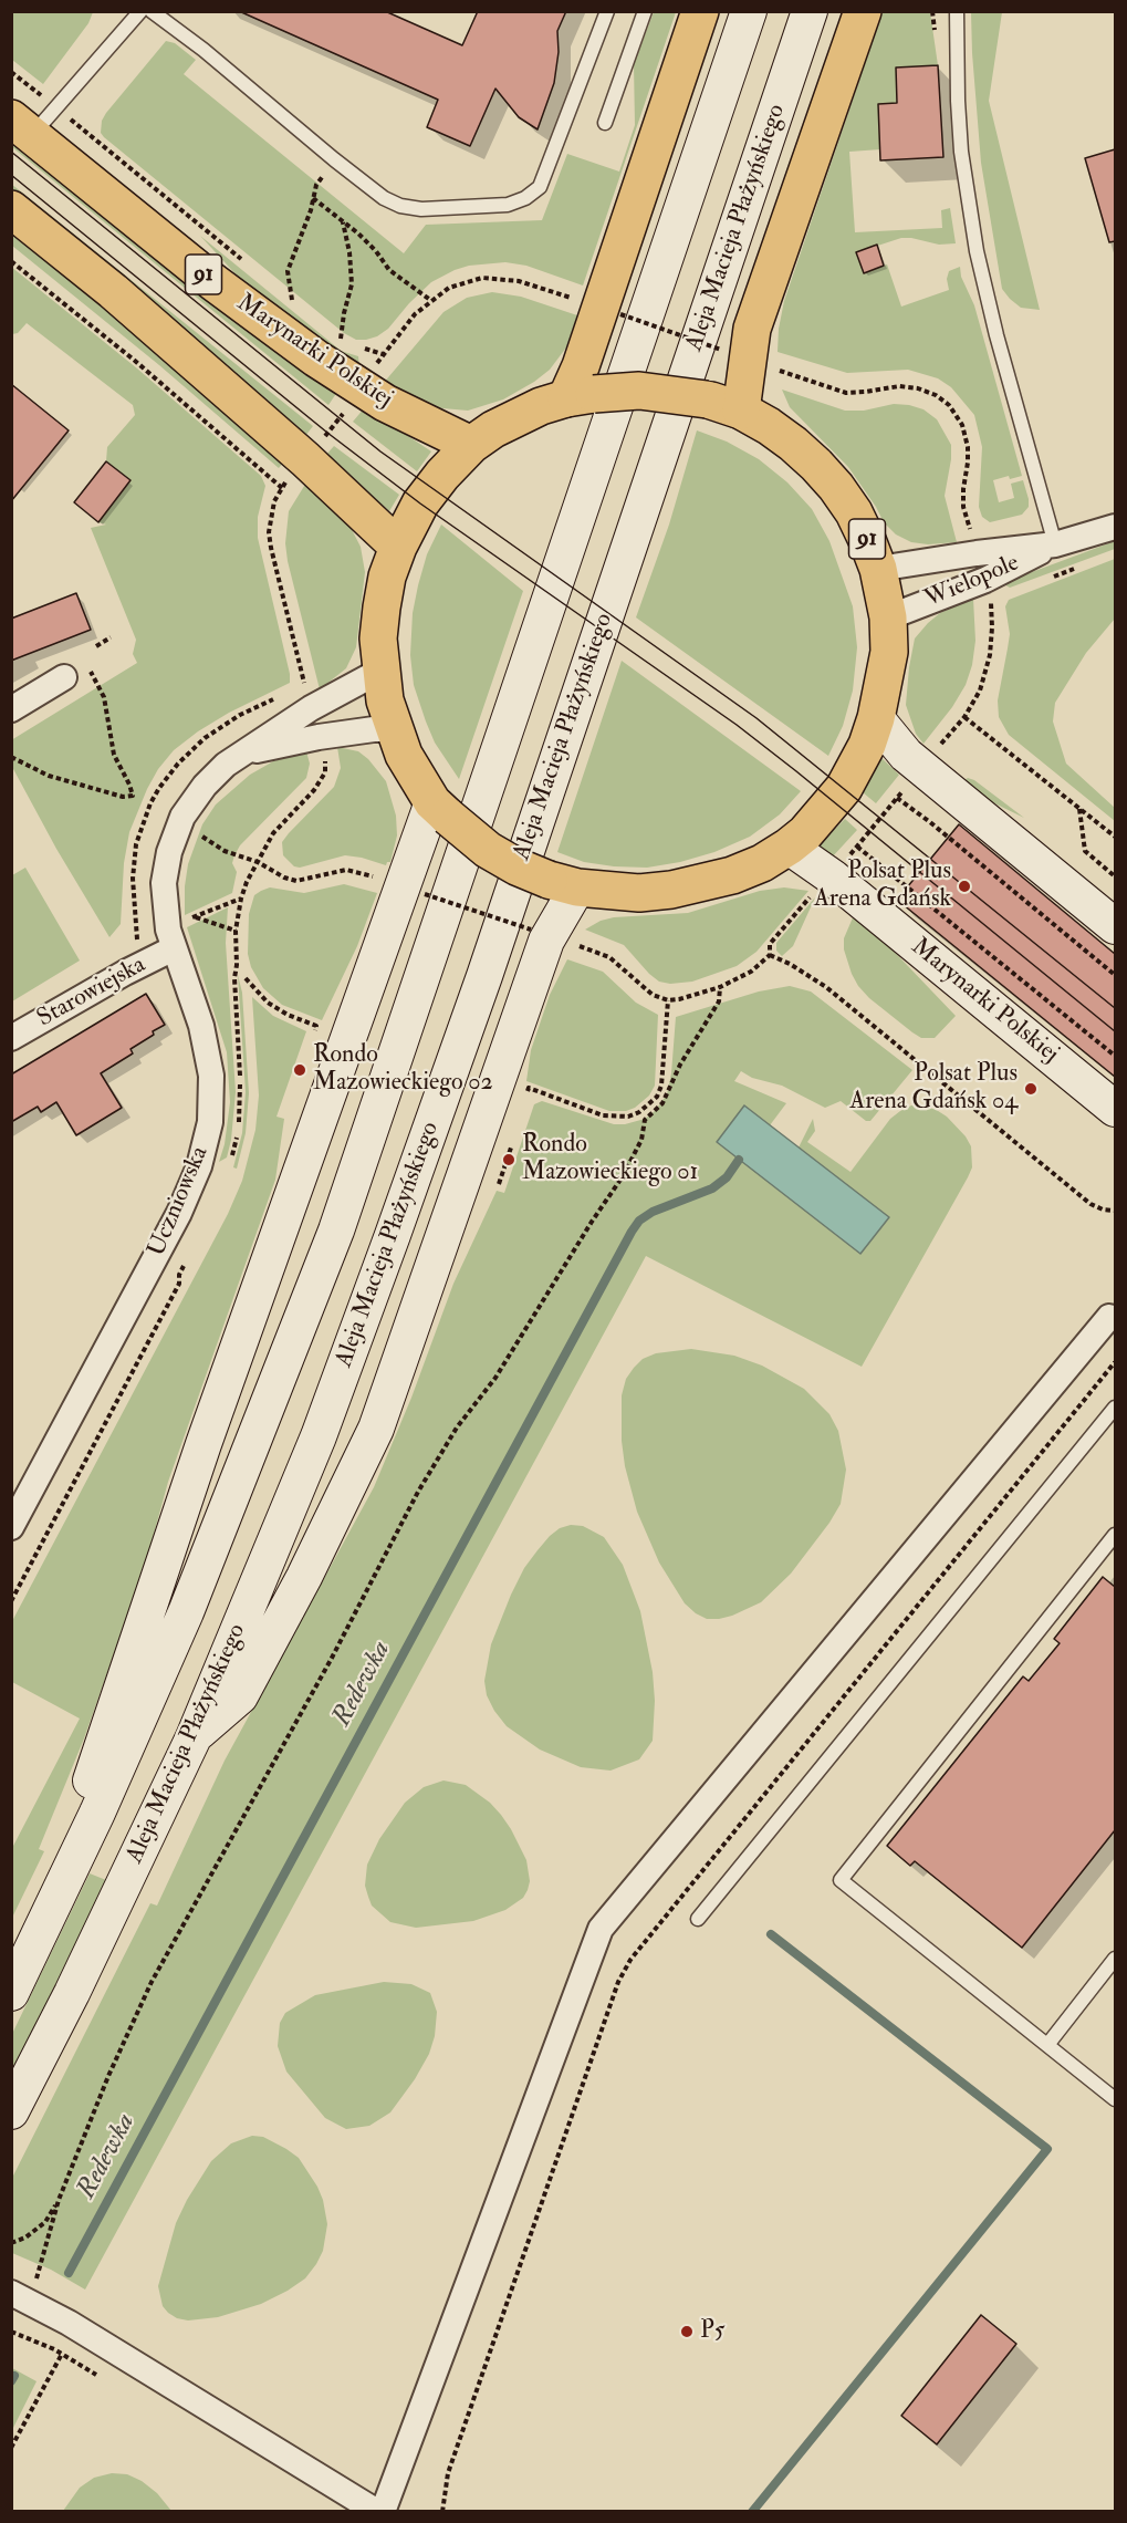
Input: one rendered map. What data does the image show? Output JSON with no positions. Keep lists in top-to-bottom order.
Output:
{
  "streets": {
    "main road": ["Aleja Macieja Płażyńskiego", "91", "Marynarki Polskiej"],
    "street": ["Wielopole", "Starowiejska", "Uczniowska"]
  },
  "crossings": [
    ["91", "Marynarki Polskiej"],
    ["91", "Wielopole"],
    ["91", "Uczniowska"],
    ["Starowiejska", "Uczniowska"]
  ],
  "water": ["Redewka"],
  "places": [
    "Polsat Plus Arena Gdańsk",
    "Rondo Mazowieckiego 02",
    "Polsat Plus Arena Gdańsk 04",
    "Rondo Mazowieckiego 01",
    "P5"
  ]
}
